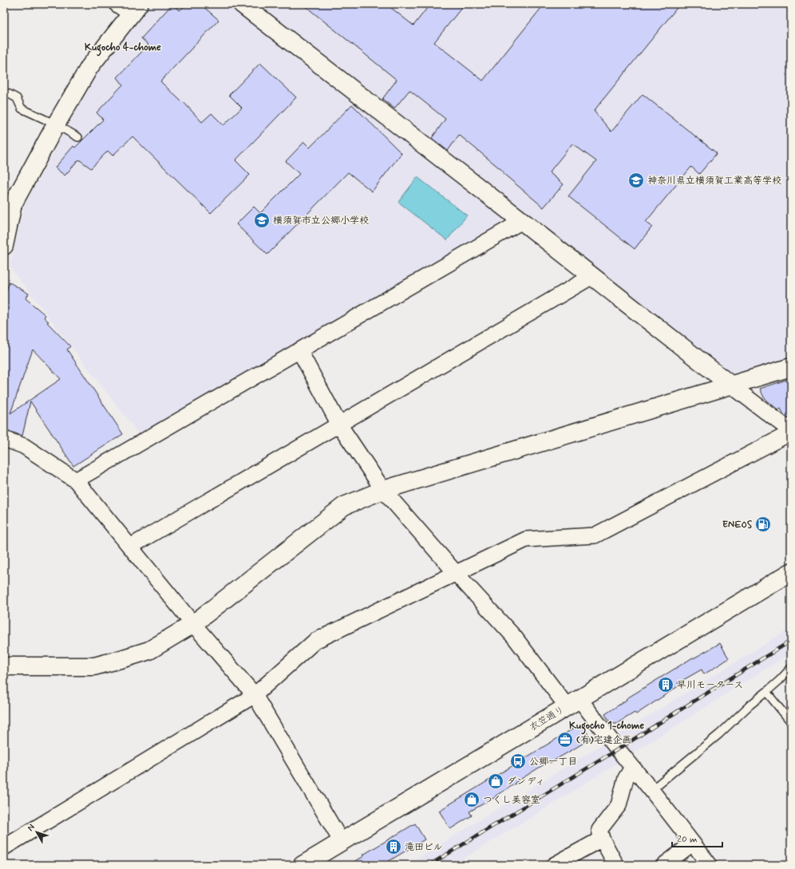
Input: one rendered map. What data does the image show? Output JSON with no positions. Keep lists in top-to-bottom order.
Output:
{
  "streets": {
    "street": ["衣笠通り"]
  },
  "districts": ["Kugocho 4-chome", "Kugocho 1-chome"],
  "places": {
    "school or university": ["神奈川県立横須賀工業高等学校", "横須賀市立公郷小学校"],
    "fuel station": ["ENEOS"],
    "building": ["早川モータース", "滝田ビル"],
    "office": ["(有)宅建企画"],
    "bus stop": ["公郷一丁目"],
    "shop": ["ダンディ", "つくし美容室"]
  },
  "scale_bar": "20 m",
  "north": "top left"
}
